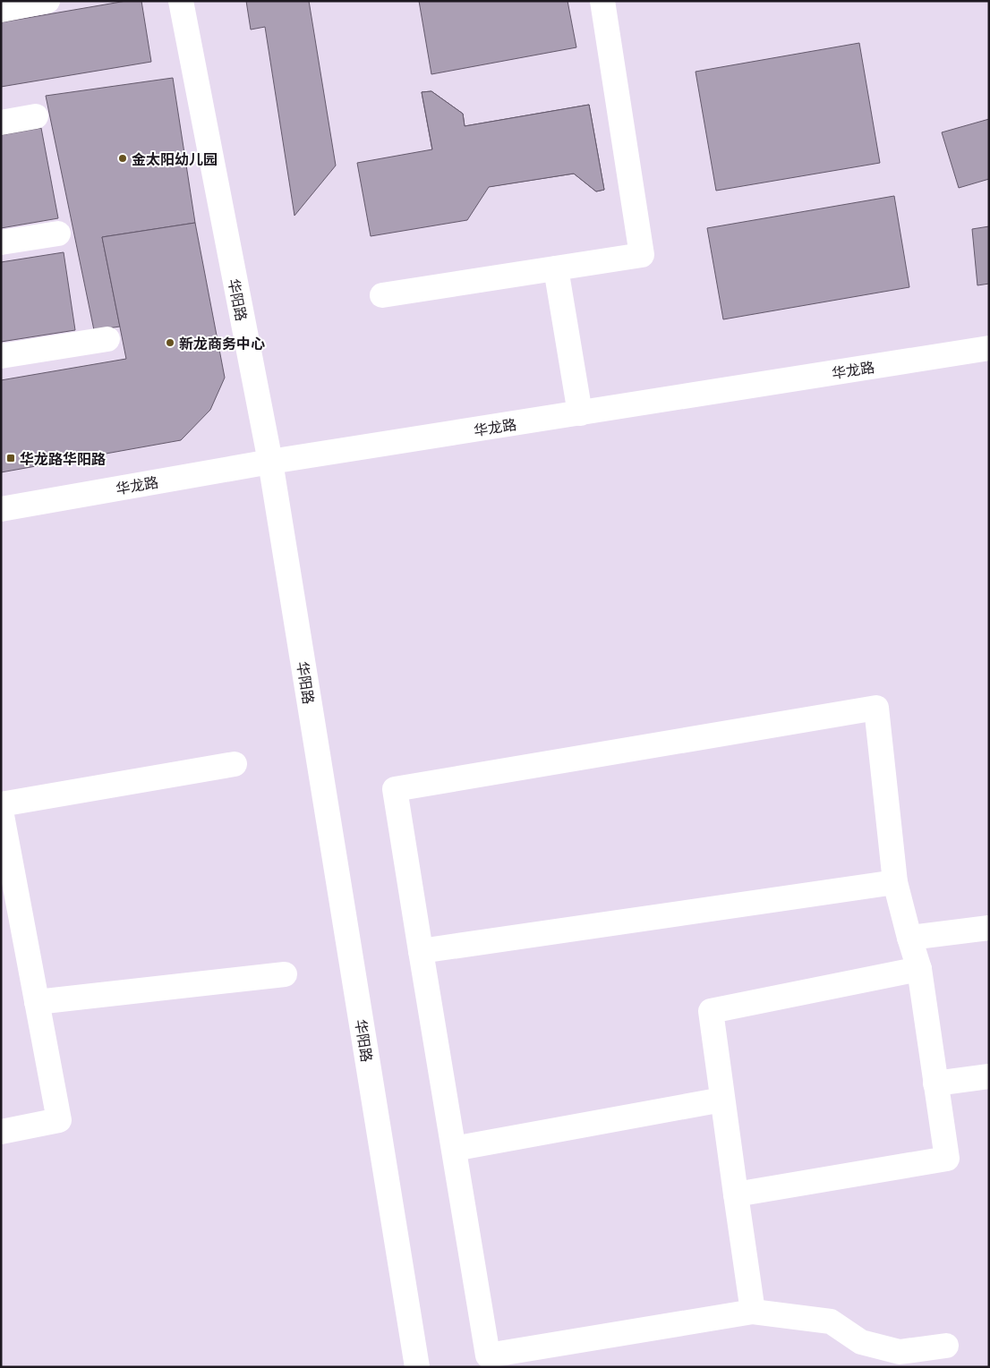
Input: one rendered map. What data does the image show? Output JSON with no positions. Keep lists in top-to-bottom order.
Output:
{
  "streets": {
    "street": ["华阳路", "华龙路"]
  },
  "crossings": [
    ["华阳路", "华龙路"]
  ],
  "places": {
    "other": ["金太阳幼儿园", "新龙商务中心"],
    "transit": ["华龙路华阳路"]
  }
}
